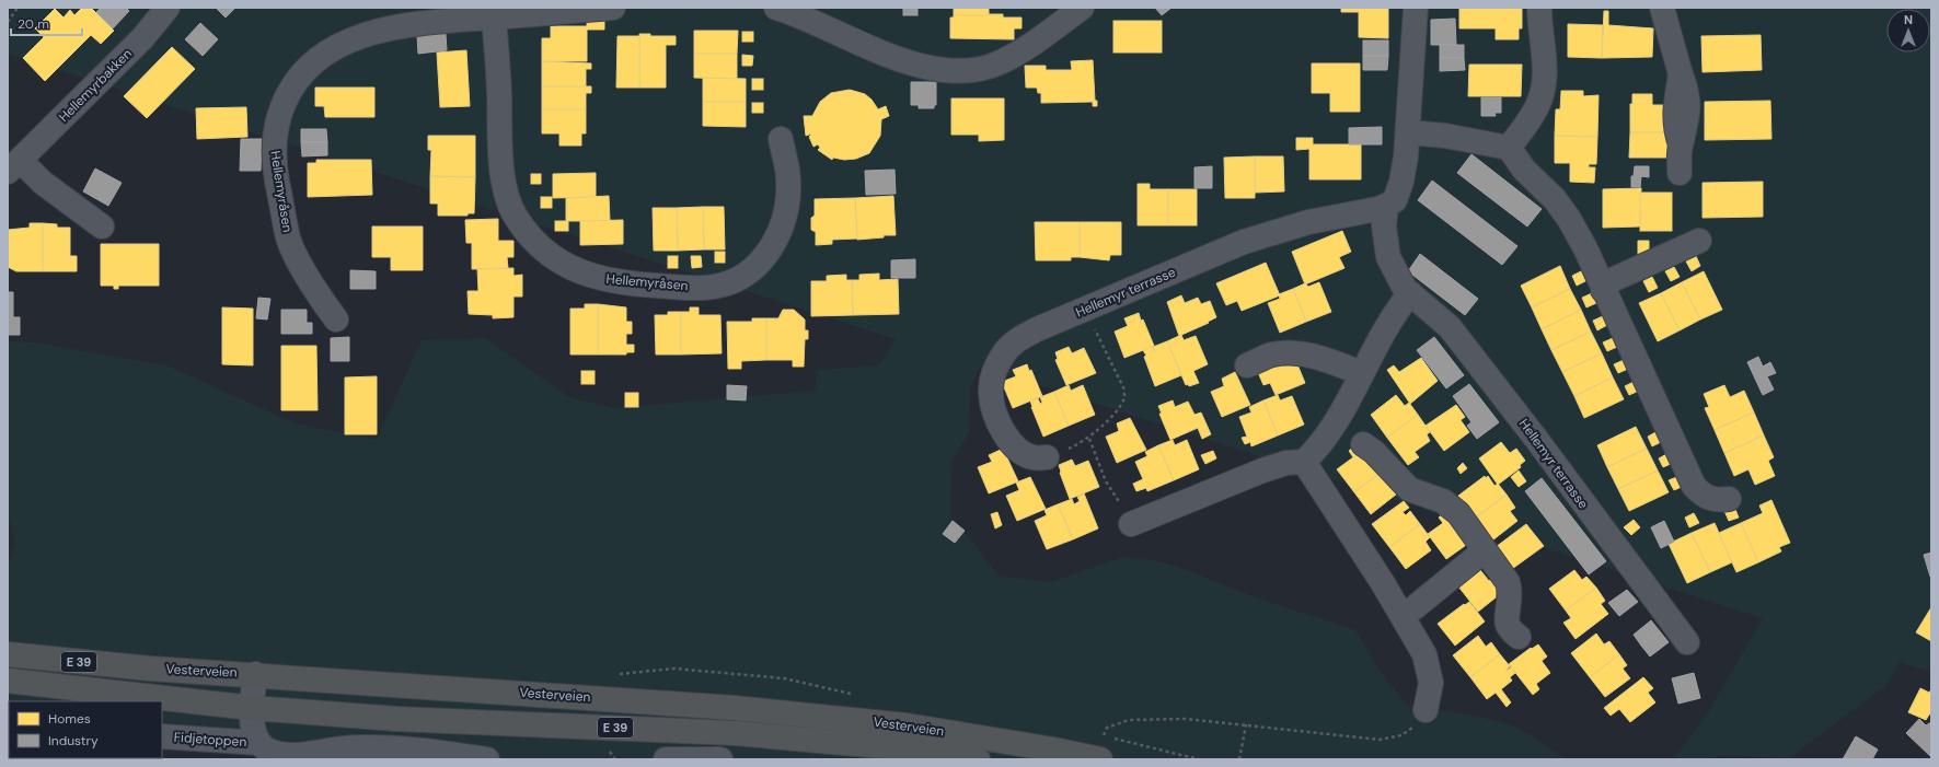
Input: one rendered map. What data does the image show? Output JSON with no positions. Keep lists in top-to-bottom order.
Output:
{
  "streets": {
    "highway": ["E 39", "Vesterveien"],
    "street": [
      "Hellemyrbakken",
      "Hellemyråsen",
      "Hellemyr terrasse",
      "Fidjetoppen"
    ]
  },
  "crossings": [
    ["Vesterveien", "Fidjetoppen"]
  ],
  "legend": ["Homes", "Industry"],
  "scale_bar": "20 m",
  "north": "top"
}
